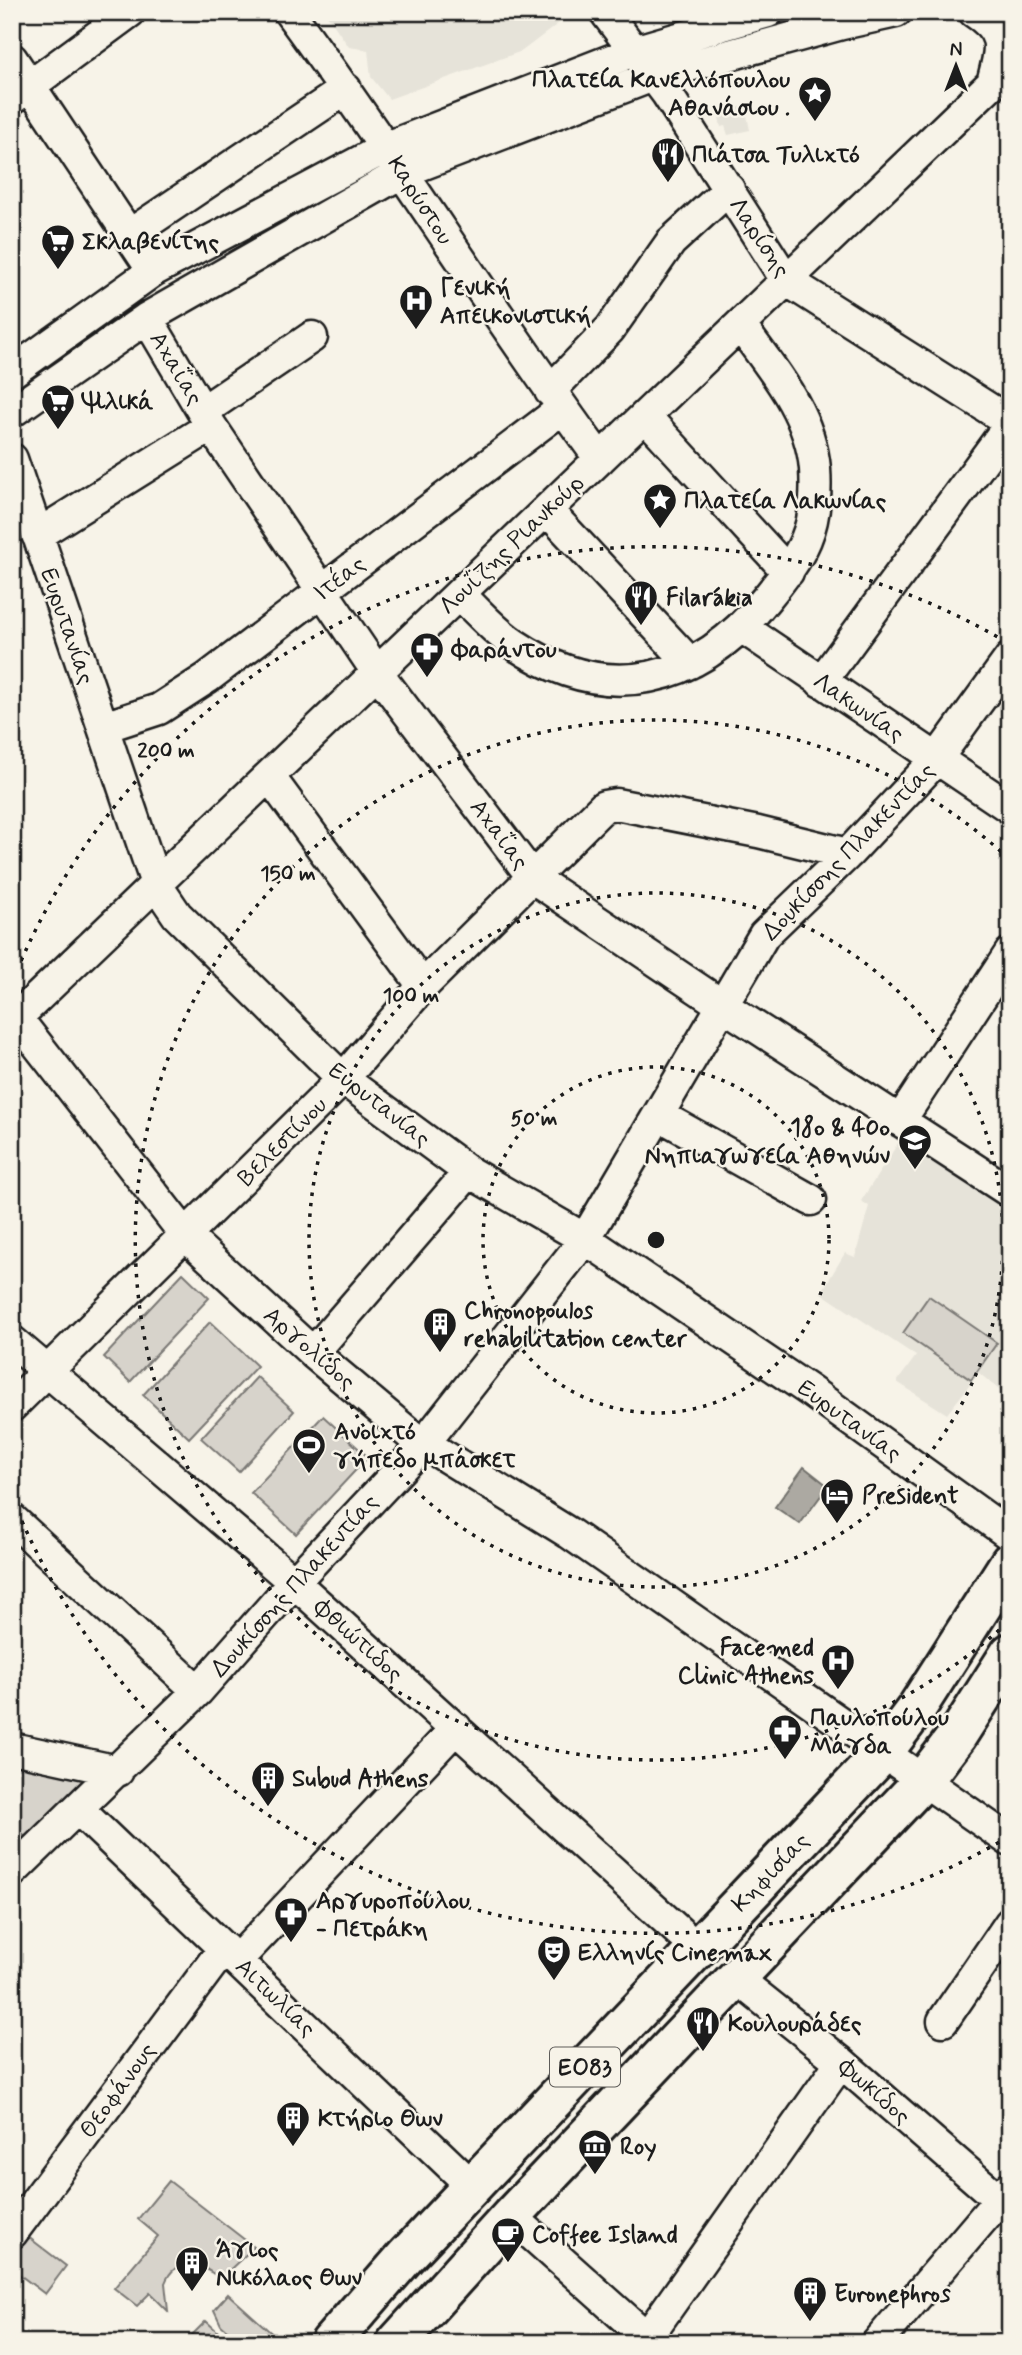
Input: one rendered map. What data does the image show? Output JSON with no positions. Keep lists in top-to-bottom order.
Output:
{
  "streets": {
    "main road": ["Κηφισίας", "ΕΟ83"],
    "street": [
      "Καρύστου",
      "Λαρίσης",
      "Αχαΐας",
      "Λουΐζης Ριανκούρ",
      "Ιτέας",
      "Ευρυτανίας",
      "Λακωνίας",
      "Δουκίσσης Πλακεντίας",
      "Βελεστίνου",
      "Αργολίδος",
      "Φθιώτιδος",
      "Αιτωλίας",
      "Θεοφάνους",
      "Φωκίδος"
    ]
  },
  "crossings": [
    ["Καρύστου", "Λουΐζης Ριανκούρ"],
    ["Καρύστου", "Ιτέας"],
    ["Λαρίσης", "Λουΐζης Ριανκούρ"],
    ["Λαρίσης", "Ιτέας"],
    ["Αχαΐας", "Λουΐζης Ριανκούρ"],
    ["Αχαΐας", "Ιτέας"],
    ["Αχαΐας", "Δουκίσσης Πλακεντίας"],
    ["Αχαΐας", "Βελεστίνου"],
    ["Λουΐζης Ριανκούρ", "Ευρυτανίας"],
    ["Λουΐζης Ριανκούρ", "Αργολίδος"],
    ["Ιτέας", "Ευρυτανίας"],
    ["Ευρυτανίας", "Δουκίσσης Πλακεντίας"],
    ["Ευρυτανίας", "Βελεστίνου"],
    ["Λακωνίας", "Δουκίσσης Πλακεντίας"],
    ["Δουκίσσης Πλακεντίας", "Βελεστίνου"],
    ["Δουκίσσης Πλακεντίας", "Αργολίδος"],
    ["Δουκίσσης Πλακεντίας", "Φθιώτιδος"],
    ["Δουκίσσης Πλακεντίας", "Αιτωλίας"],
    ["Βελεστίνου", "Αργολίδος"],
    ["Βελεστίνου", "Φθιώτιδος"],
    ["Αργολίδος", "Κηφισίας"],
    ["Φθιώτιδος", "Κηφισίας"],
    ["Φθιώτιδος", "Θεοφάνους"],
    ["Κηφισίας", "Αιτωλίας"],
    ["Κηφισίας", "Φωκίδος"],
    ["Αιτωλίας", "Θεοφάνους"]
  ],
  "places": {
    "place": ["Πλατεία Κανελλόπουλου Αθανάσιου .", "Πλατεία Λακωνίας"],
    "restaurant": ["Πιάτσα Τυλιχτό", "Filarákia", "Κουλουράδες"],
    "supermarket": ["Σκλαβενίτης", "Ψιλικά"],
    "hospital": ["Γενική Απεικονιστική", "Facemed Clinic Athens"],
    "pharmacy": ["Φαράντου", "Παυλοπούλου Μάγδα", "Αργυροπούλου - Πετράκη"],
    "school or university": ["18ο & 40ο Νηπιαγωγεία Αθηνών"],
    "building": [
      "Chronopoulos rehabilitation center",
      "Subud Athens",
      "Κτήριο Θων",
      "Άγιος Νικόλαος Θων",
      "Euronephros"
    ],
    "sports": ["Ανοιχτό γήπεδο μπάσκετ"],
    "hotel": ["President"],
    "theatre": ["Ελληνίς Cinemax"],
    "museum": ["Roy"],
    "cafe": ["Coffee Island"]
  },
  "north": "top",
  "rings": [
    "200 m",
    "150 m",
    "100 m",
    "50 m"
  ]
}
